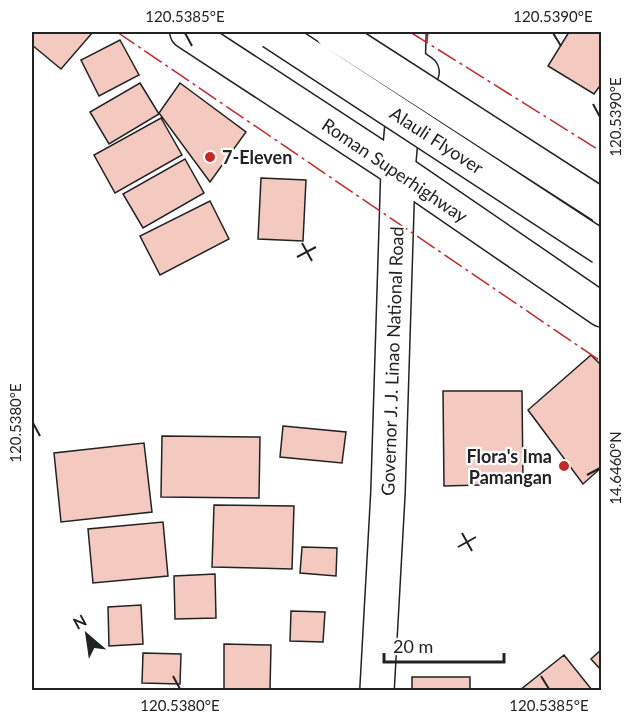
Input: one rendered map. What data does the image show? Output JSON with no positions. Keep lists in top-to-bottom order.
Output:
{
  "streets": {
    "main road": ["Alauli Flyover", "Roman Superhighway", "Governor J. J. Linao National Road"]
  },
  "crossings": [
    ["Roman Superhighway", "Governor J. J. Linao National Road"]
  ],
  "places": ["7-Eleven", "Flora's Ima Pamangan"],
  "scale_bar": "20 m",
  "north": "top left",
  "coordinates": [
    "120.5385°E",
    "120.5390°E",
    "120.5380°E",
    "14.6460°N"
  ]
}
